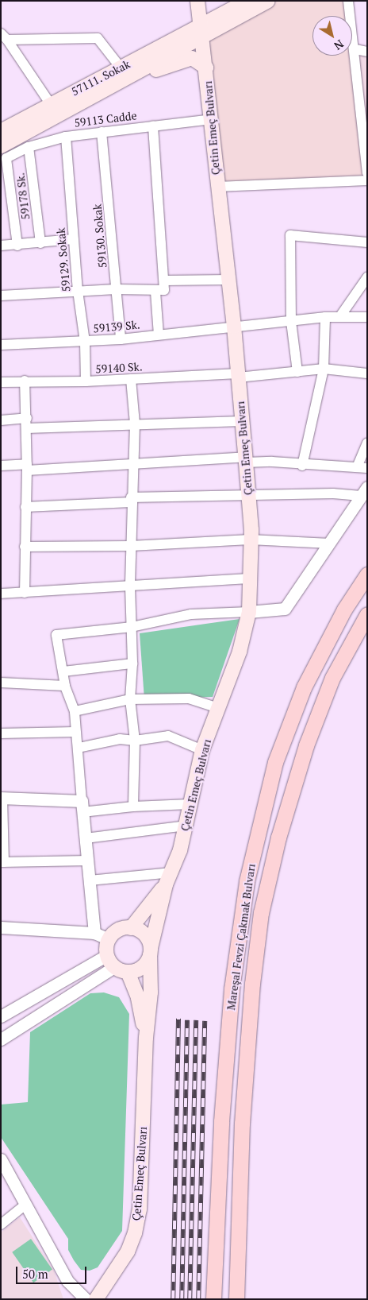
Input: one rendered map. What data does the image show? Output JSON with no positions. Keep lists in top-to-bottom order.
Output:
{
  "streets": {
    "main road": ["57111. Sokak", "Çetin Emeç Bulvarı", "Mareşal Fevzi Çakmak Bulvarı"],
    "street": [
      "59113 Cadde",
      "59178 Sk.",
      "59130. Sokak",
      "59129. Sokak",
      "59139 Sk.",
      "59140 Sk."
    ]
  },
  "crossings": [
    ["59113 Cadde", "Çetin Emeç Bulvarı"],
    ["59113 Cadde", "59178 Sk."],
    ["59113 Cadde", "59130. Sokak"],
    ["59113 Cadde", "59129. Sokak"],
    ["Çetin Emeç Bulvarı", "59139 Sk."],
    ["Çetin Emeç Bulvarı", "59140 Sk."],
    ["59130. Sokak", "59139 Sk."],
    ["59129. Sokak", "59139 Sk."],
    ["59129. Sokak", "59140 Sk."]
  ],
  "scale_bar": "50 m",
  "north": "bottom right"
}
